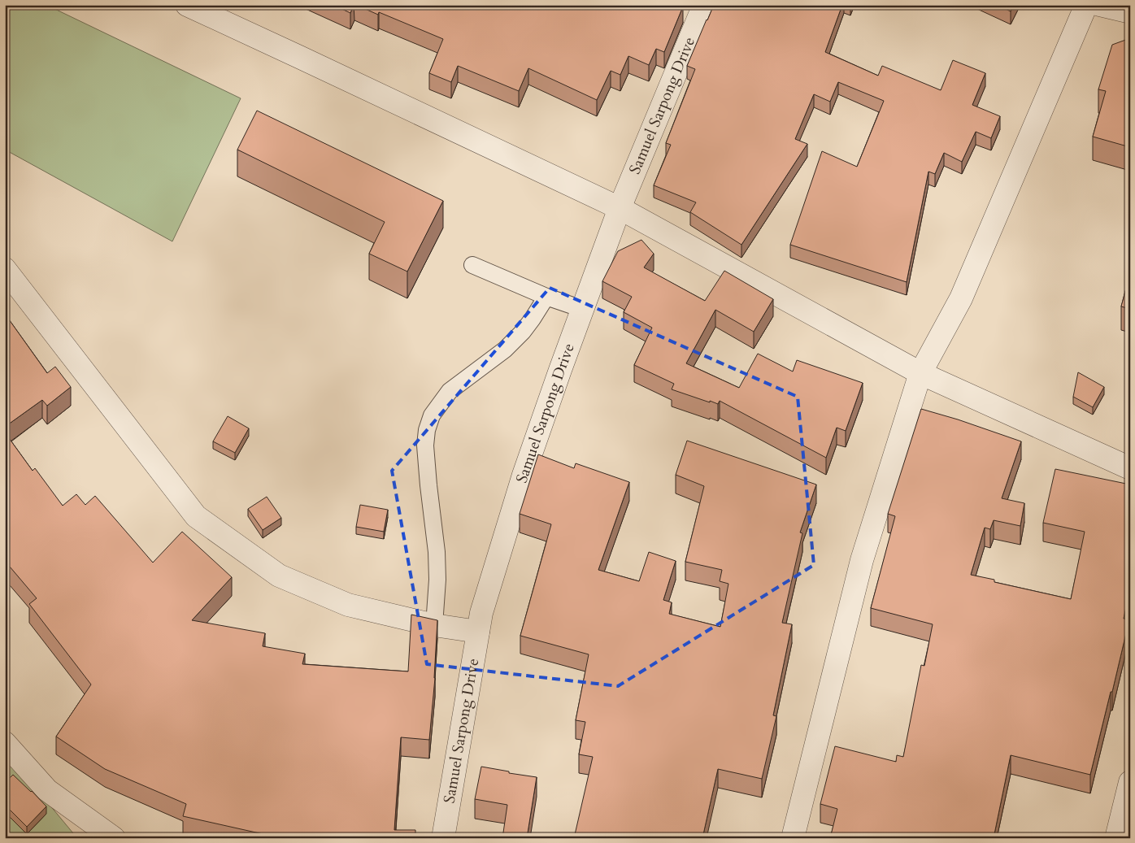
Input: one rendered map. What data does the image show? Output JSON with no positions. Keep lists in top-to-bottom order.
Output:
{
  "streets": {
    "street": ["Samuel Sarpong Drive"]
  }
}
